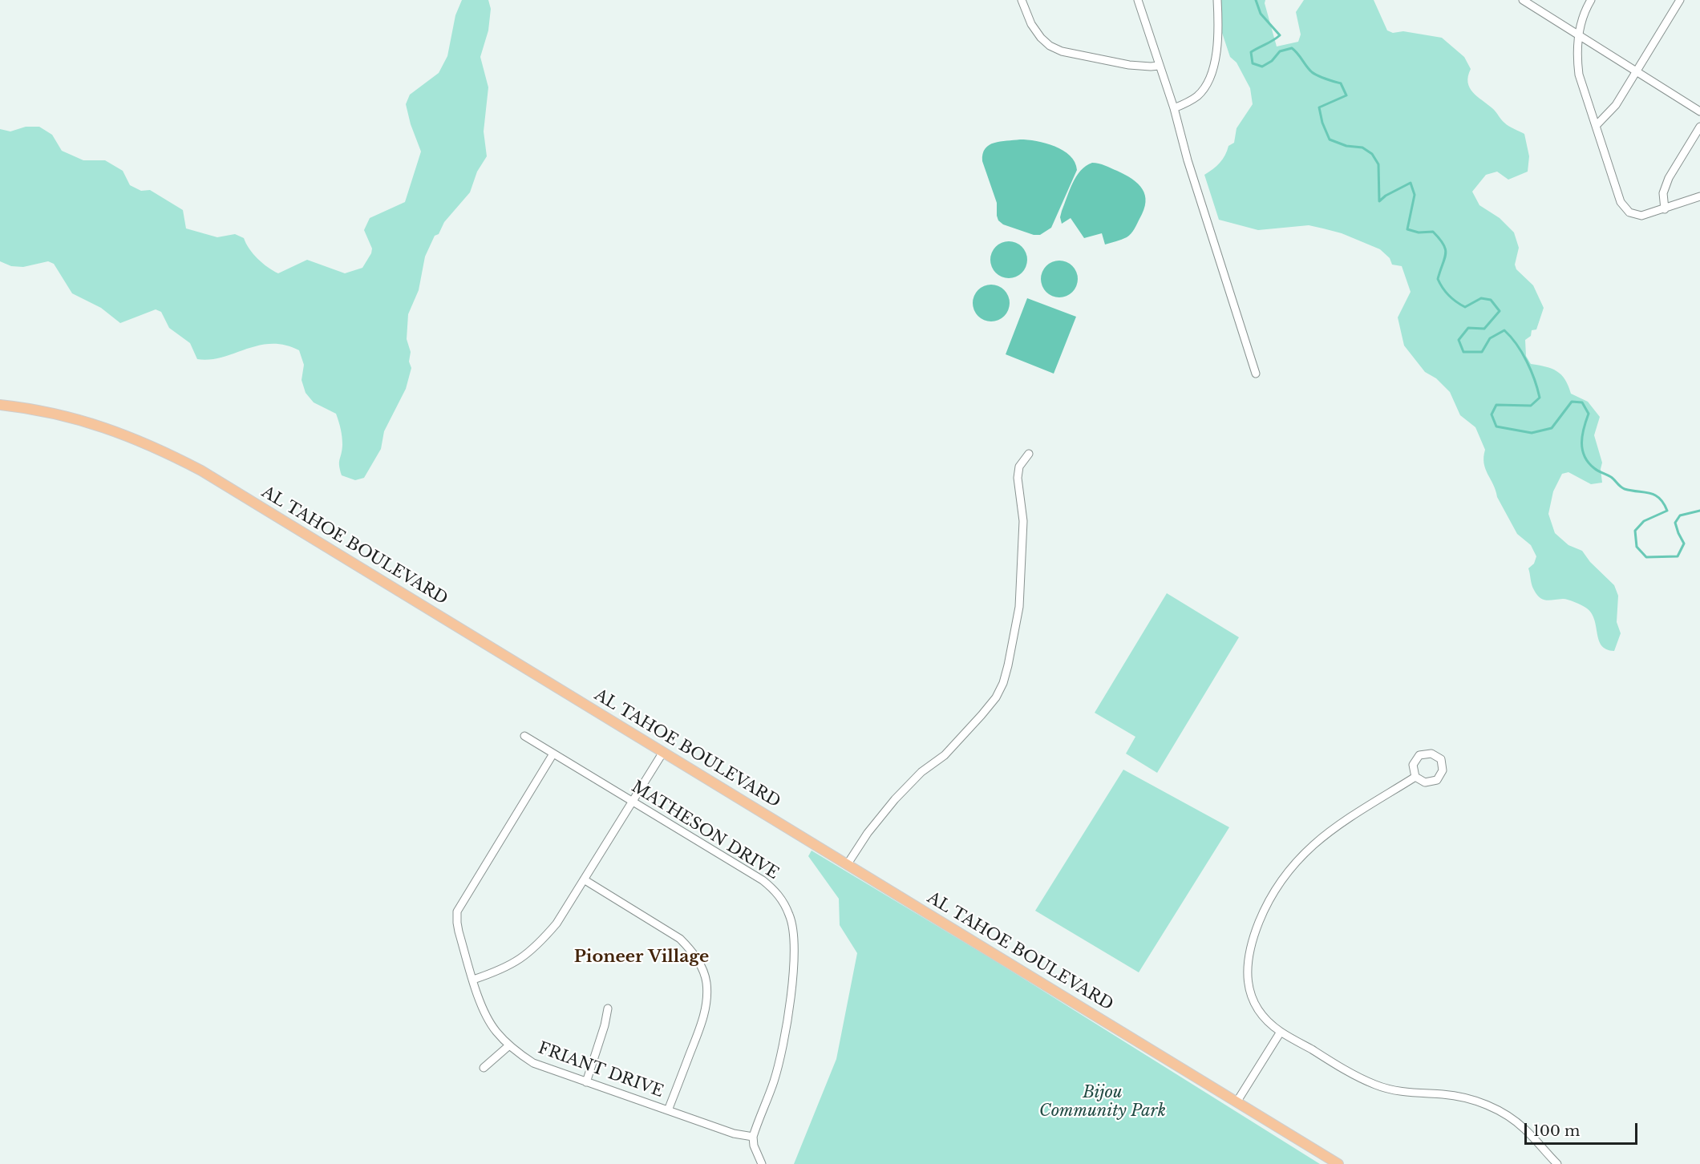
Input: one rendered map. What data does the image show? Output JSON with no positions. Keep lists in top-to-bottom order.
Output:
{
  "streets": {
    "main road": ["AL TAHOE BOULEVARD"],
    "street": ["MATHESON DRIVE", "FRIANT DRIVE"]
  },
  "crossings": [
    ["MATHESON DRIVE", "FRIANT DRIVE"]
  ],
  "districts": ["Pioneer Village"],
  "parks": ["Bijou Community Park"],
  "scale_bar": "100 m"
}
